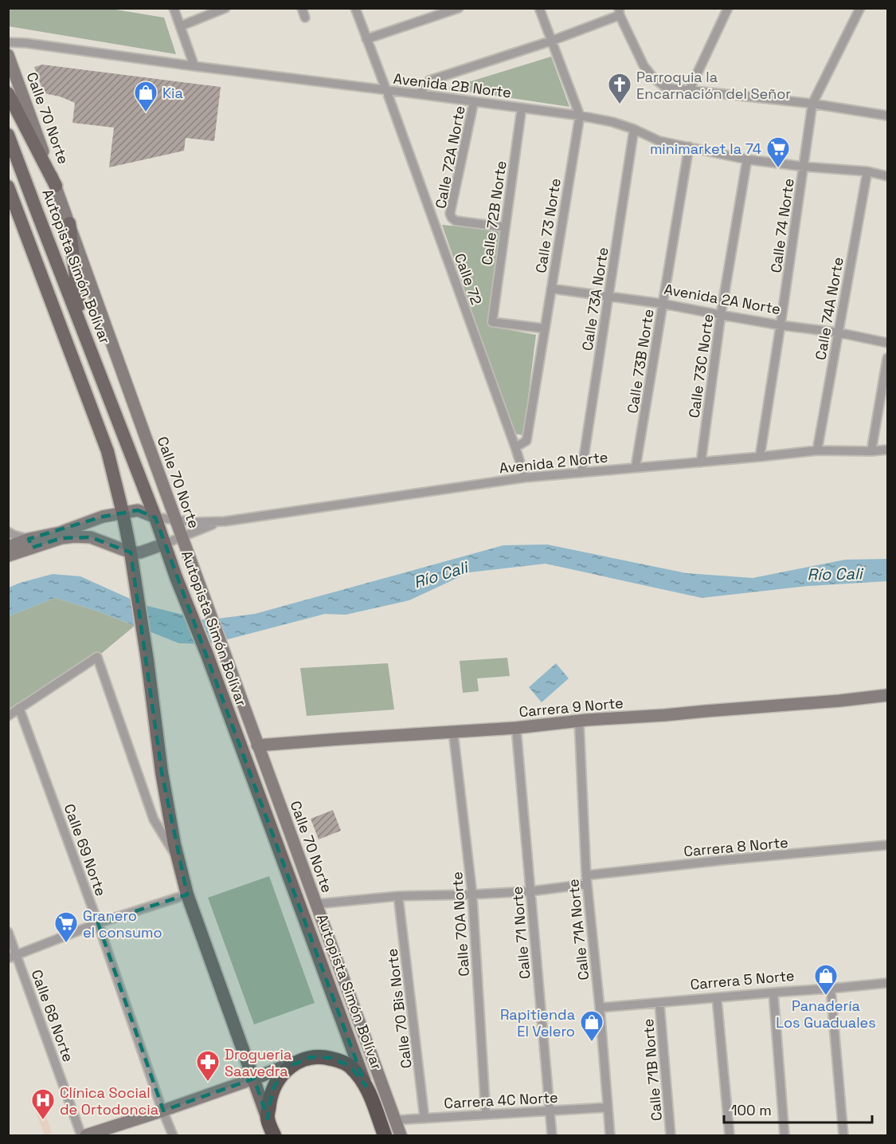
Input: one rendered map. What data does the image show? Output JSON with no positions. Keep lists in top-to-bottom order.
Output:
{
  "streets": {
    "highway": ["Autopista Simón Bolívar"],
    "street": [
      "Avenida 2B Norte",
      "Calle 70 Norte",
      "Calle 72A Norte",
      "Calle 72B Norte",
      "Calle 73 Norte",
      "Calle 74 Norte",
      "Calle 72",
      "Calle 73A Norte",
      "Avenida 2A Norte",
      "Calle 74A Norte",
      "Calle 73B Norte",
      "Calle 73C Norte",
      "Avenida 2 Norte",
      "Carrera 9 Norte",
      "Carrera 8 Norte",
      "Calle 69 Norte",
      "Calle 70A Norte",
      "Calle 71A Norte",
      "Calle 71 Norte",
      "Carrera 5 Norte",
      "Calle 70 Bis Norte",
      "Calle 68 Norte",
      "Calle 71B Norte",
      "Carrera 4C Norte"
    ]
  },
  "crossings": [
    ["Avenida 2B Norte", "Calle 72A Norte"],
    ["Avenida 2B Norte", "Calle 72B Norte"],
    ["Avenida 2B Norte", "Calle 73 Norte"],
    ["Avenida 2B Norte", "Calle 74 Norte"],
    ["Avenida 2B Norte", "Calle 72"],
    ["Avenida 2B Norte", "Calle 73A Norte"],
    ["Avenida 2B Norte", "Calle 74A Norte"],
    ["Avenida 2B Norte", "Calle 73B Norte"],
    ["Avenida 2B Norte", "Calle 73C Norte"],
    ["Calle 70 Norte", "Avenida 2 Norte"],
    ["Calle 70 Norte", "Carrera 9 Norte"],
    ["Calle 70 Norte", "Carrera 8 Norte"],
    ["Calle 70 Norte", "Carrera 4C Norte"],
    ["Calle 72A Norte", "Calle 72B Norte"],
    ["Calle 72B Norte", "Calle 73 Norte"],
    ["Calle 73 Norte", "Calle 72"],
    ["Calle 73 Norte", "Avenida 2A Norte"],
    ["Calle 74 Norte", "Avenida 2A Norte"],
    ["Calle 74 Norte", "Avenida 2 Norte"],
    ["Calle 72", "Avenida 2 Norte"],
    ["Calle 73A Norte", "Avenida 2A Norte"],
    ["Calle 73A Norte", "Avenida 2 Norte"],
    ["Avenida 2A Norte", "Calle 74A Norte"],
    ["Avenida 2A Norte", "Calle 73B Norte"],
    ["Avenida 2A Norte", "Calle 73C Norte"],
    ["Calle 74A Norte", "Avenida 2 Norte"],
    ["Calle 73B Norte", "Avenida 2 Norte"],
    ["Calle 73C Norte", "Avenida 2 Norte"],
    ["Carrera 9 Norte", "Calle 70A Norte"],
    ["Carrera 9 Norte", "Calle 71A Norte"],
    ["Carrera 9 Norte", "Calle 71 Norte"],
    ["Carrera 8 Norte", "Calle 70A Norte"],
    ["Carrera 8 Norte", "Calle 71A Norte"],
    ["Carrera 8 Norte", "Calle 71 Norte"],
    ["Carrera 8 Norte", "Calle 70 Bis Norte"],
    ["Calle 70A Norte", "Carrera 4C Norte"],
    ["Calle 71A Norte", "Carrera 5 Norte"],
    ["Calle 71A Norte", "Carrera 4C Norte"],
    ["Calle 71 Norte", "Carrera 4C Norte"],
    ["Carrera 5 Norte", "Calle 71B Norte"],
    ["Calle 70 Bis Norte", "Carrera 4C Norte"]
  ],
  "water": ["Río Cali"],
  "places": {
    "church": ["Parroquia la Encarnación del Señor"],
    "shop": ["Kia", "Panadería Los Guaduales", "Rapitienda El Velero"],
    "supermarket": ["minimarket la 74", "Granero el consumo"],
    "pharmacy": ["Drogueria Saavedra"],
    "hospital": ["Clínica Social de Ortodoncia"]
  },
  "scale_bar": "100 m"
}
